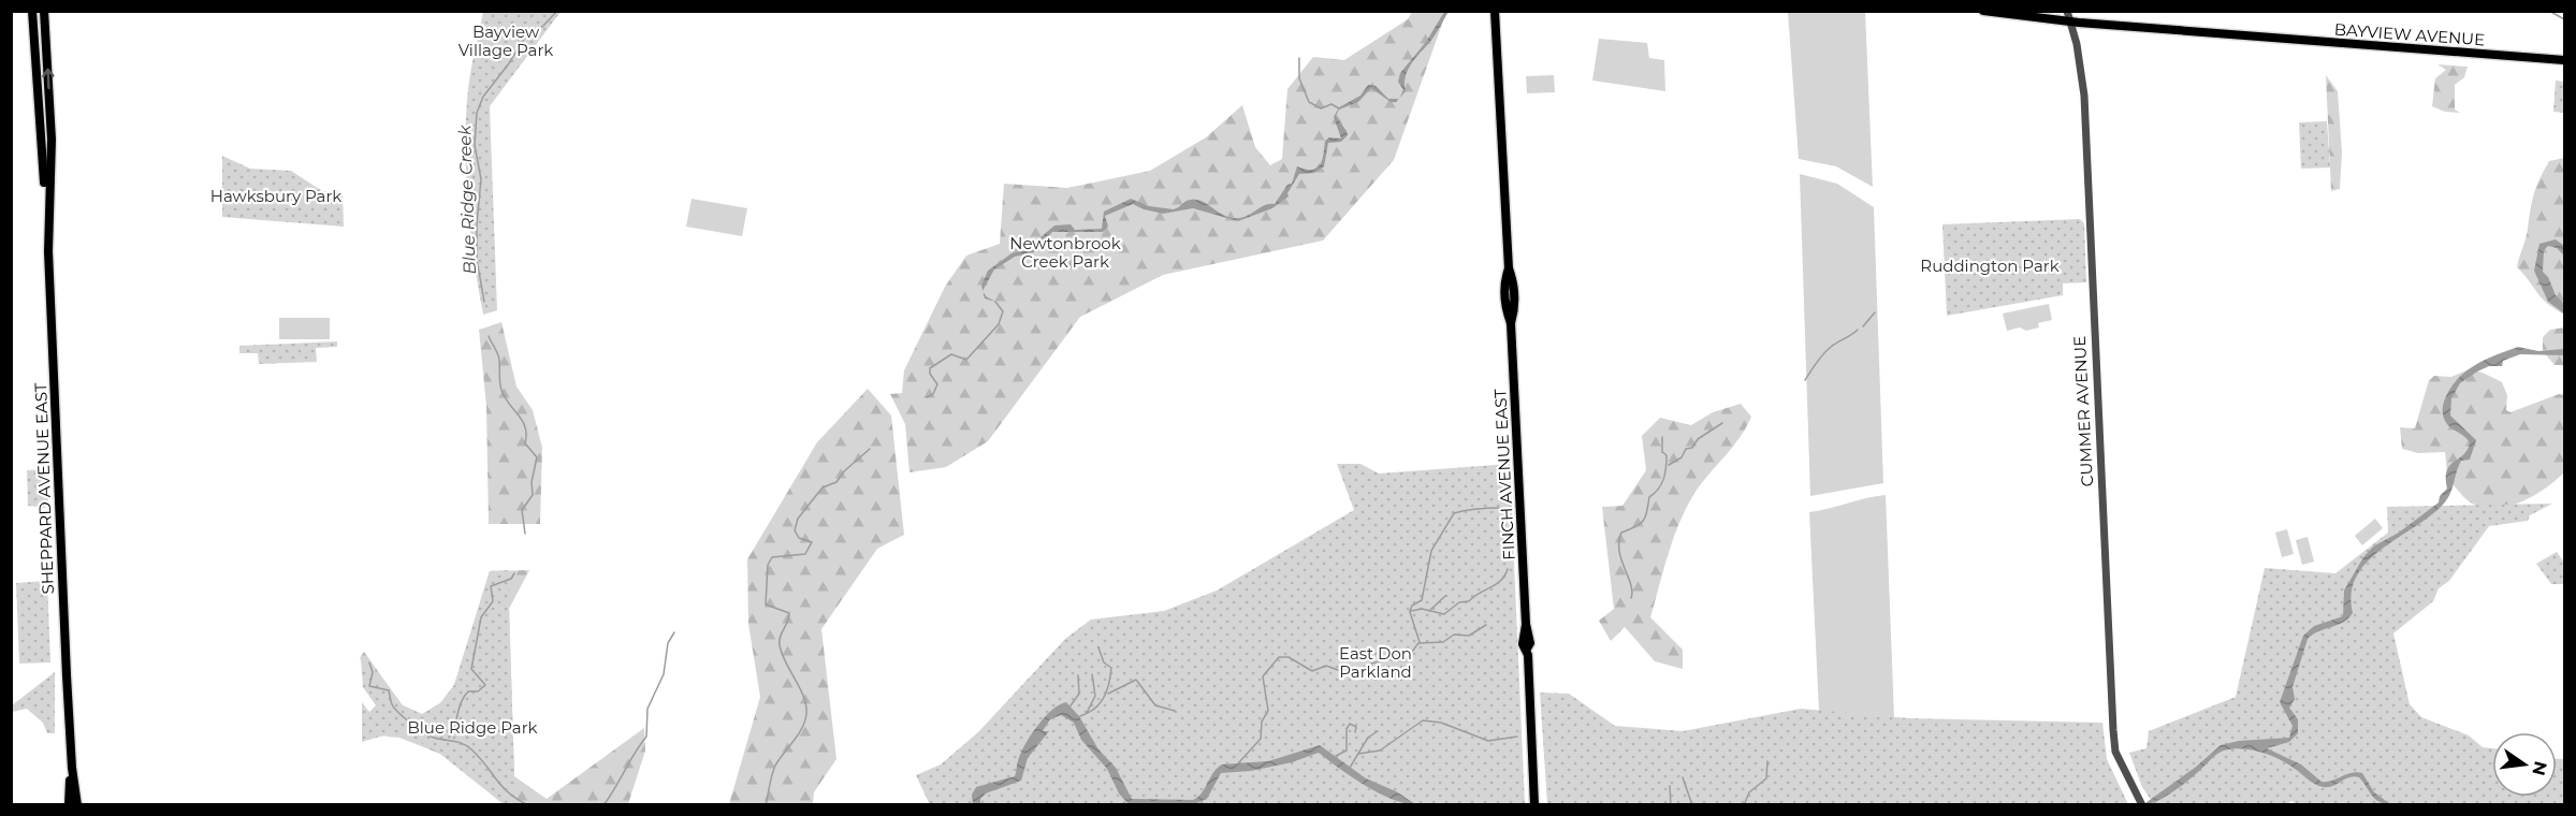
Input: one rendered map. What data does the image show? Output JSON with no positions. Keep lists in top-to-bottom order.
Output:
{
  "streets": {
    "main road": ["BAYVIEW AVENUE", "FINCH AVENUE EAST", "SHEPPARD AVENUE EAST"],
    "street": ["CUMMER AVENUE"]
  },
  "crossings": [
    ["BAYVIEW AVENUE", "CUMMER AVENUE"]
  ],
  "water": ["Blue Ridge Creek"],
  "parks": [
    "Bayview Village Park",
    "Hawksbury Park",
    "Newtonbrook Creek Park",
    "Ruddington Park",
    "East Don Parkland",
    "Blue Ridge Park"
  ],
  "north": "right"
}
